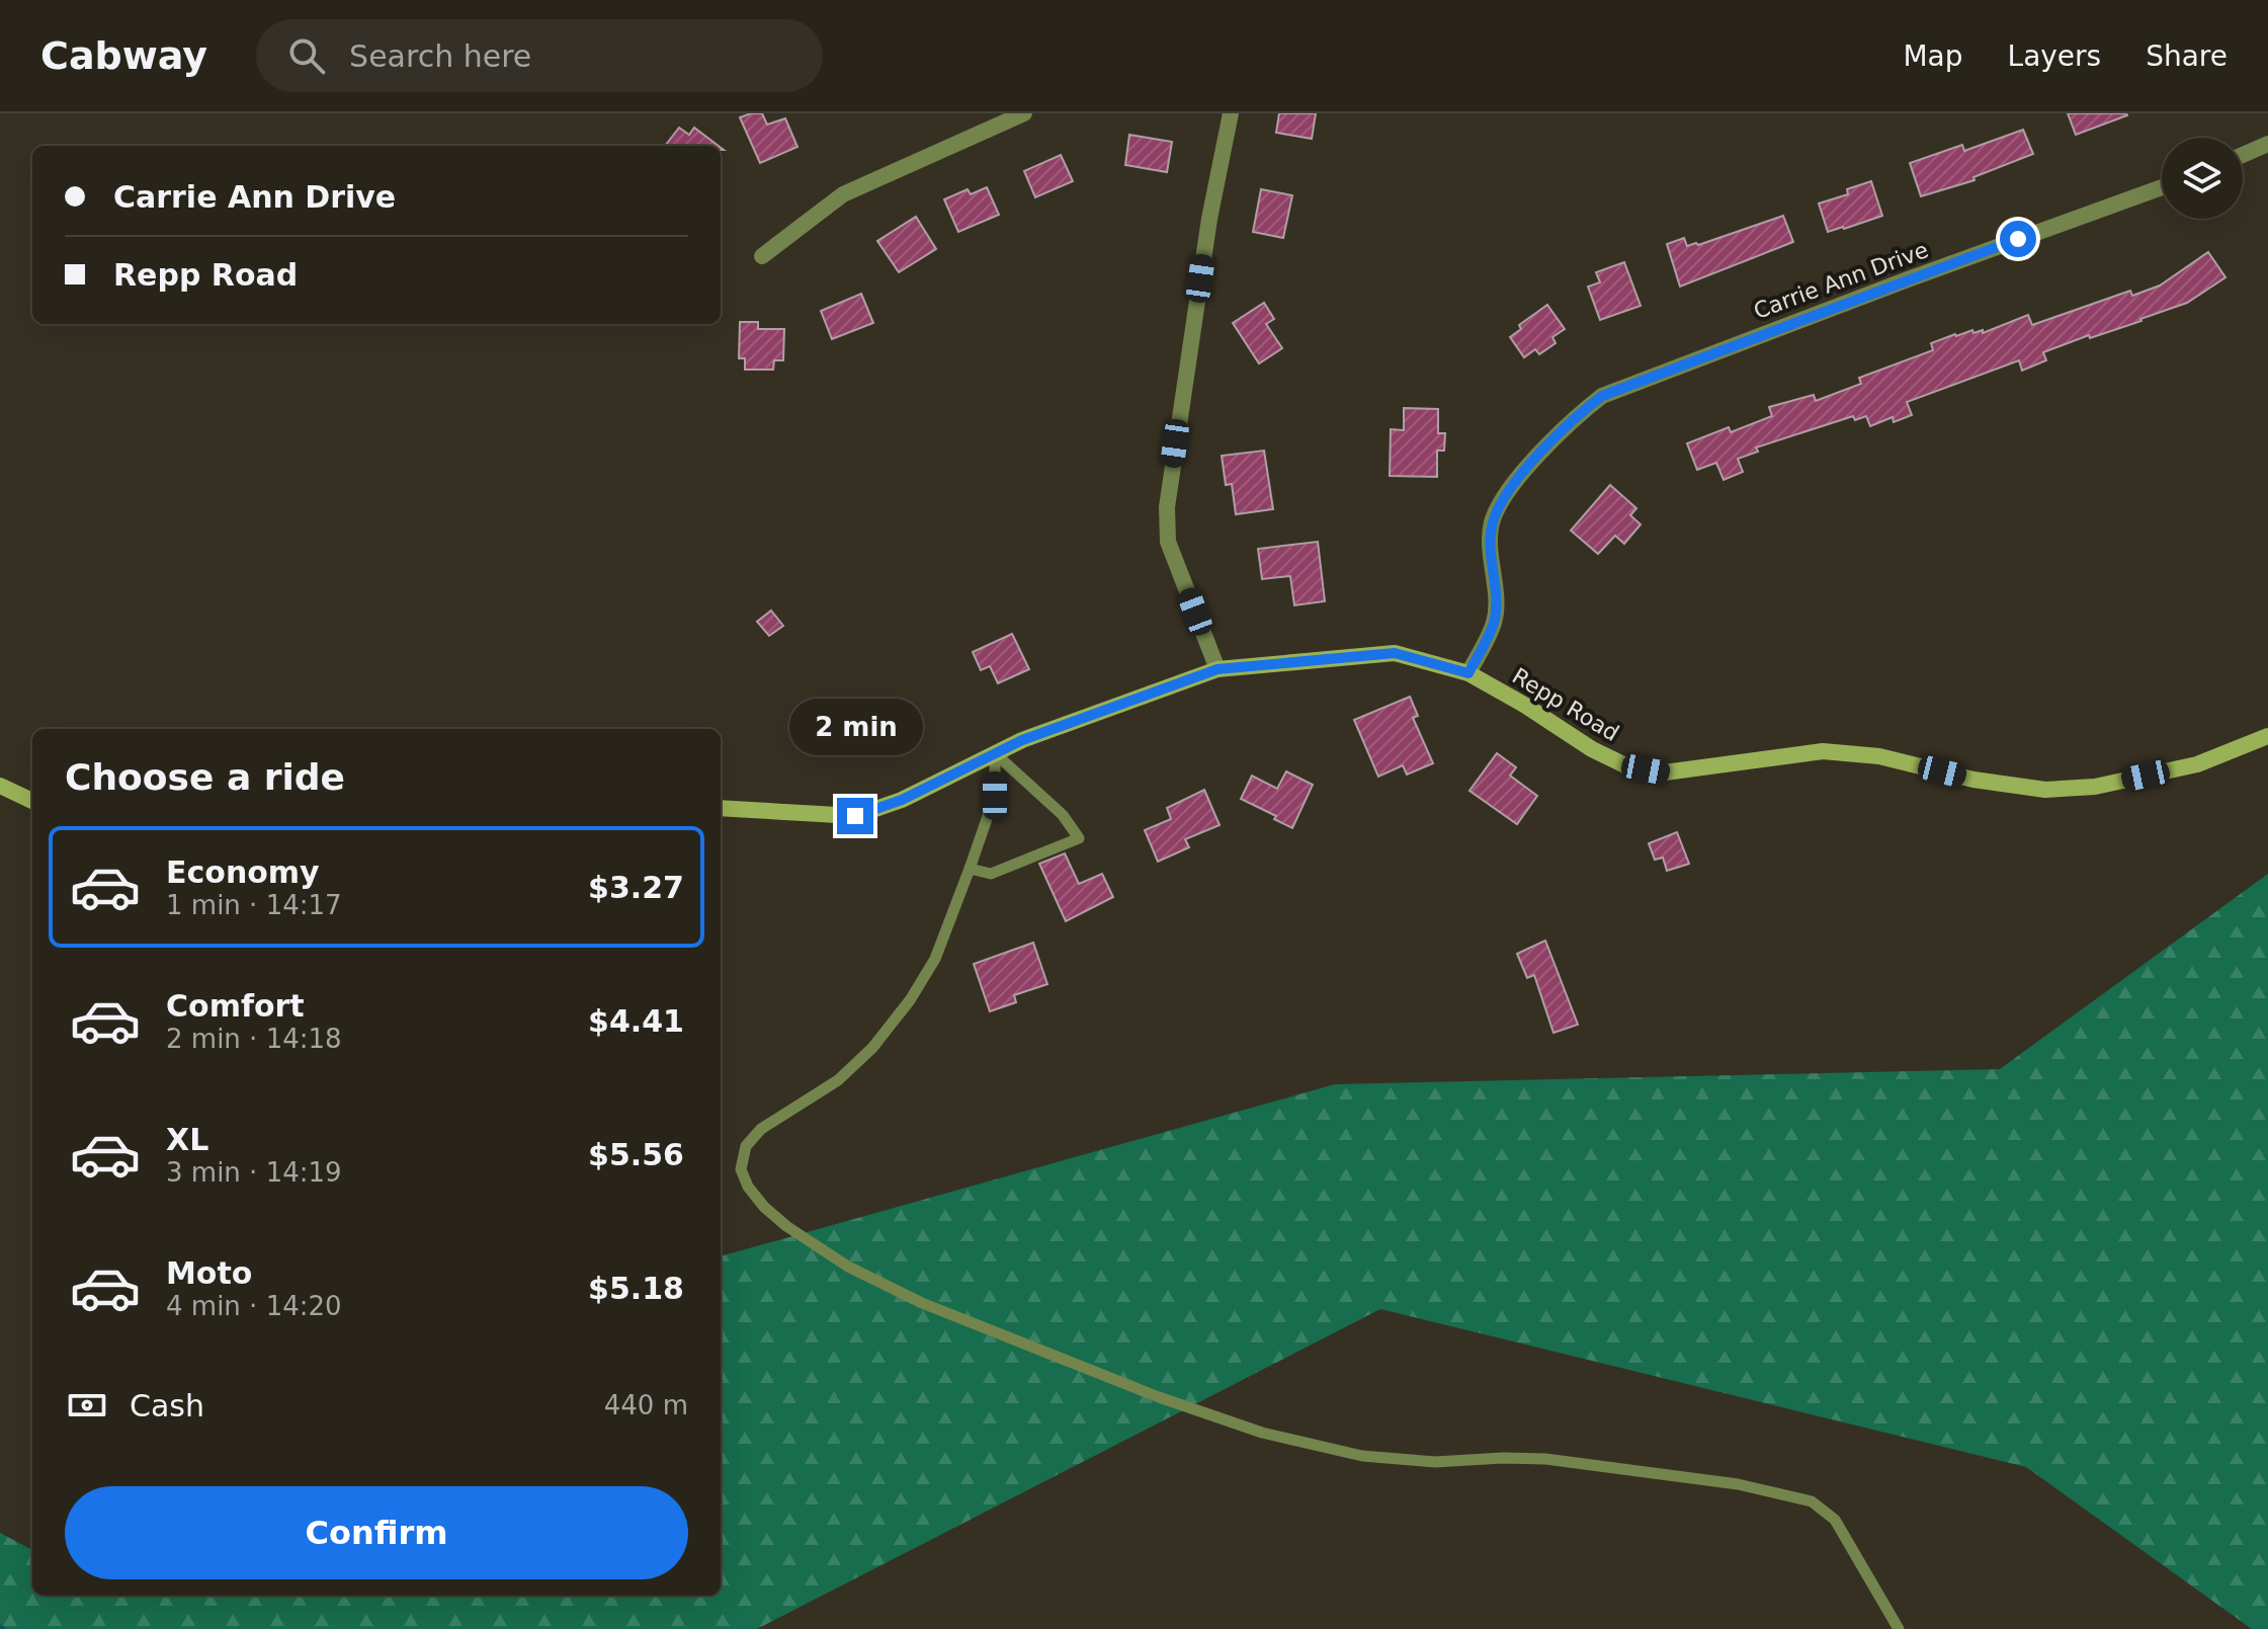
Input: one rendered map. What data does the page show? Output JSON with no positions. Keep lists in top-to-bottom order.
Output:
{
  "streets": {
    "street": ["Carrie Ann Drive", "Repp Road"]
  },
  "crossings": [
    ["Carrie Ann Drive", "Repp Road"]
  ],
  "page": {
    "header": "Cabway",
    "search": "Search here",
    "nav": ["Map", "Layers", "Share"],
    "banner": ["Carrie Ann Drive", "Repp Road"],
    "bubble": "2 min",
    "heading": "Choose a ride",
    "list": [
      {
        "name": "Economy",
        "note": "1 min · 14:17",
        "value": "$3.27"
      },
      {
        "name": "Comfort",
        "note": "2 min · 14:18",
        "value": "$4.41"
      },
      {
        "name": "XL",
        "note": "3 min · 14:19",
        "value": "$5.56"
      },
      {
        "name": "Moto",
        "note": "4 min · 14:20",
        "value": "$5.18"
      }
    ],
    "pay": ["Cash", "440 m"],
    "buttons": "Confirm"
  }
}
